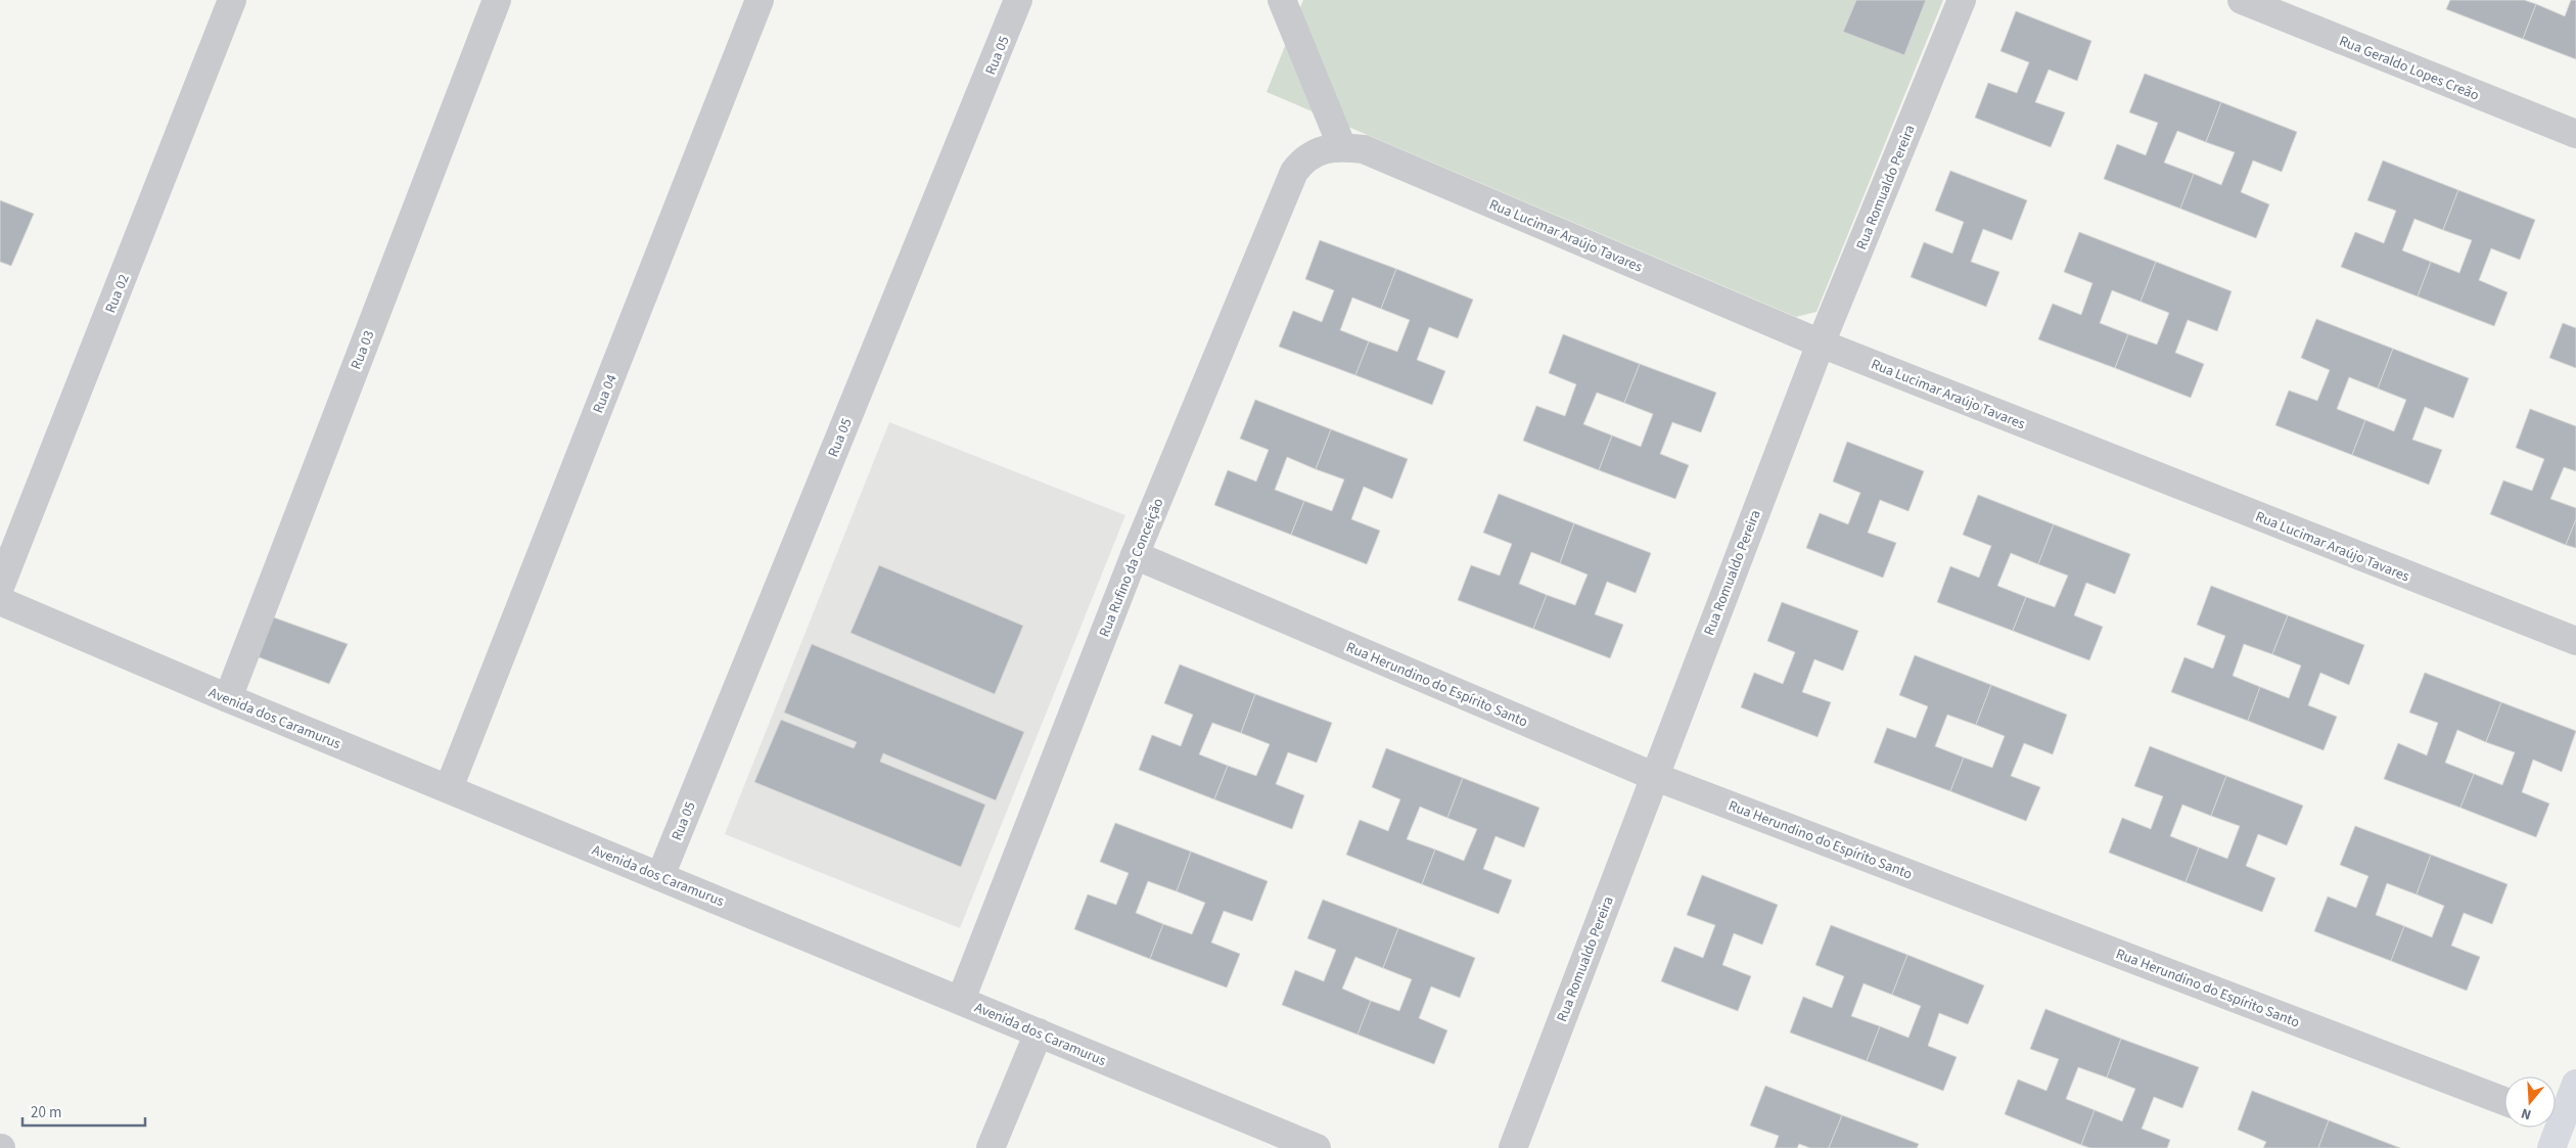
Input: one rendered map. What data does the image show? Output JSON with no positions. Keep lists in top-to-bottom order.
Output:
{
  "streets": {
    "street": [
      "Rua 05",
      "Rua Geraldo Lopes Creão",
      "Rua Romualdo Pereira",
      "Rua Lucimar Araújo Tavares",
      "Rua 02",
      "Rua 03",
      "Rua 04",
      "Rua Rufino da Conceição",
      "Rua Herundino do Espírito Santo",
      "Avenida dos Caramurus"
    ]
  },
  "crossings": [
    ["Rua 05", "Avenida dos Caramurus"],
    ["Rua Romualdo Pereira", "Rua Lucimar Araújo Tavares"],
    ["Rua Romualdo Pereira", "Rua Herundino do Espírito Santo"],
    ["Rua Lucimar Araújo Tavares", "Rua Rufino da Conceição"],
    ["Rua 03", "Avenida dos Caramurus"],
    ["Rua 04", "Avenida dos Caramurus"],
    ["Rua Rufino da Conceição", "Rua Herundino do Espírito Santo"],
    ["Rua Rufino da Conceição", "Avenida dos Caramurus"]
  ],
  "scale_bar": "20 m",
  "north": "bottom"
}
